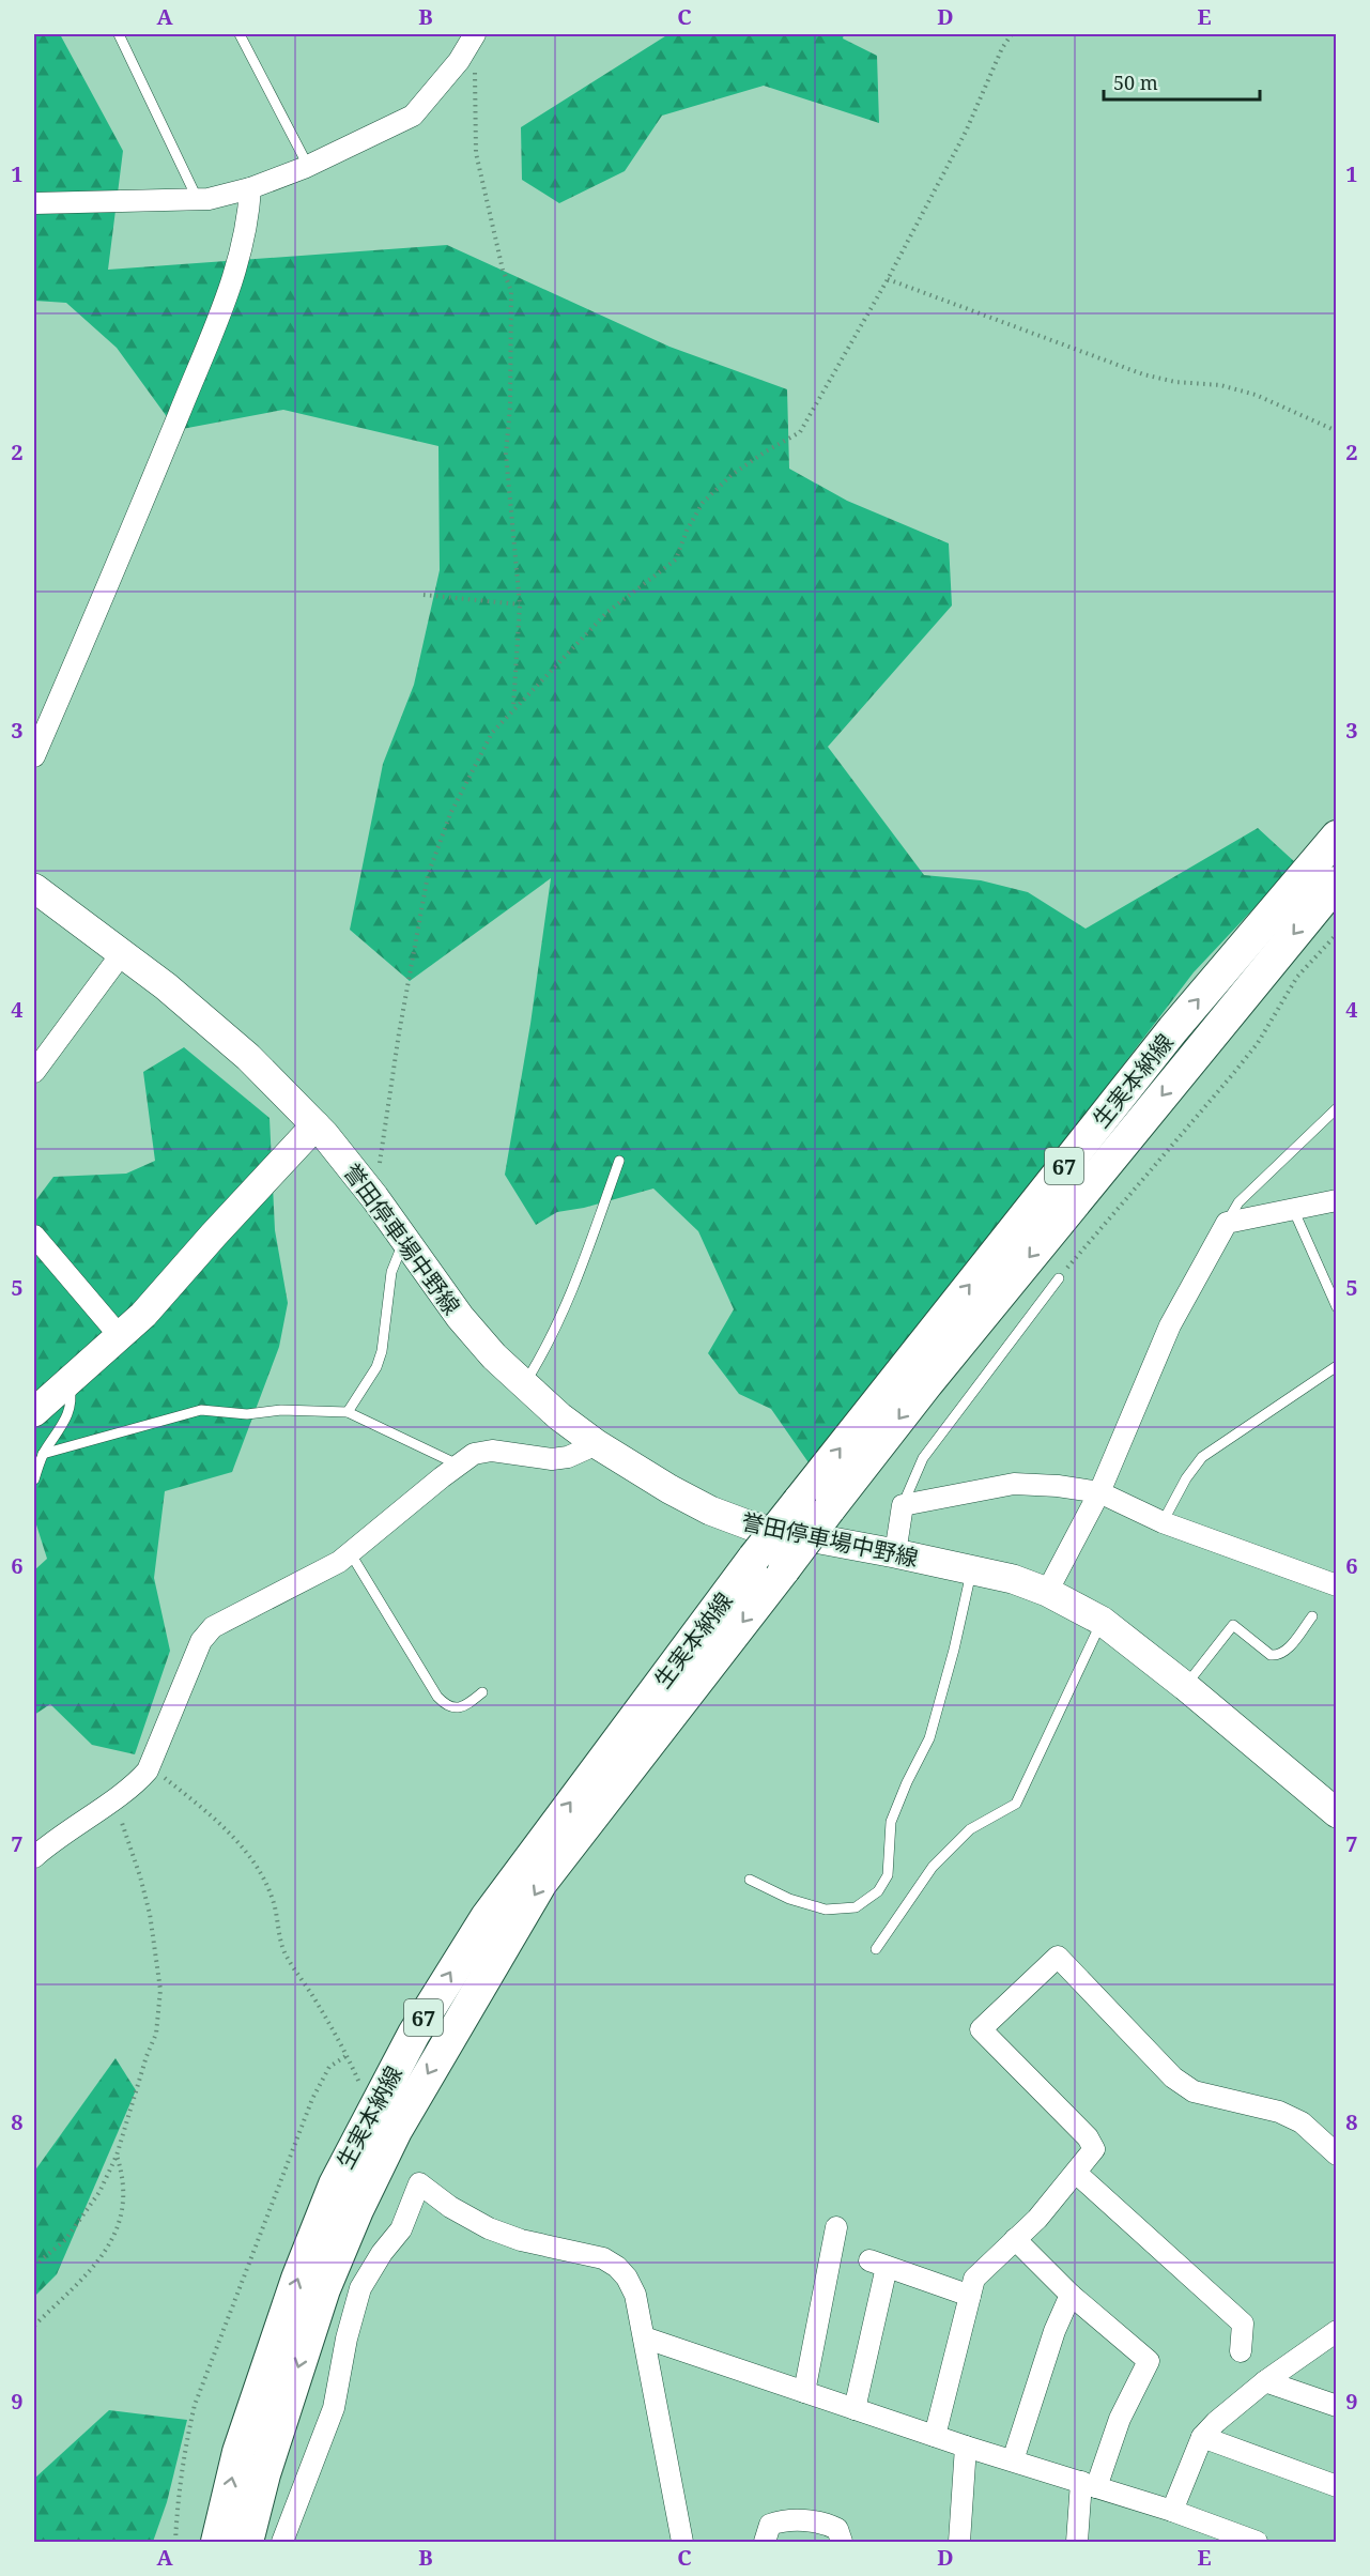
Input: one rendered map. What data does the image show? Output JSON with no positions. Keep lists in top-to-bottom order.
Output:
{
  "streets": {
    "main road": ["生実本納線", "67", "誉田停車場中野線"]
  },
  "scale_bar": "50 m",
  "grid": {
    "columns": [
      "A",
      "B",
      "C",
      "D",
      "E"
    ],
    "rows": [
      "1",
      "2",
      "3",
      "4",
      "5",
      "6",
      "7",
      "8",
      "9"
    ]
  }
}
